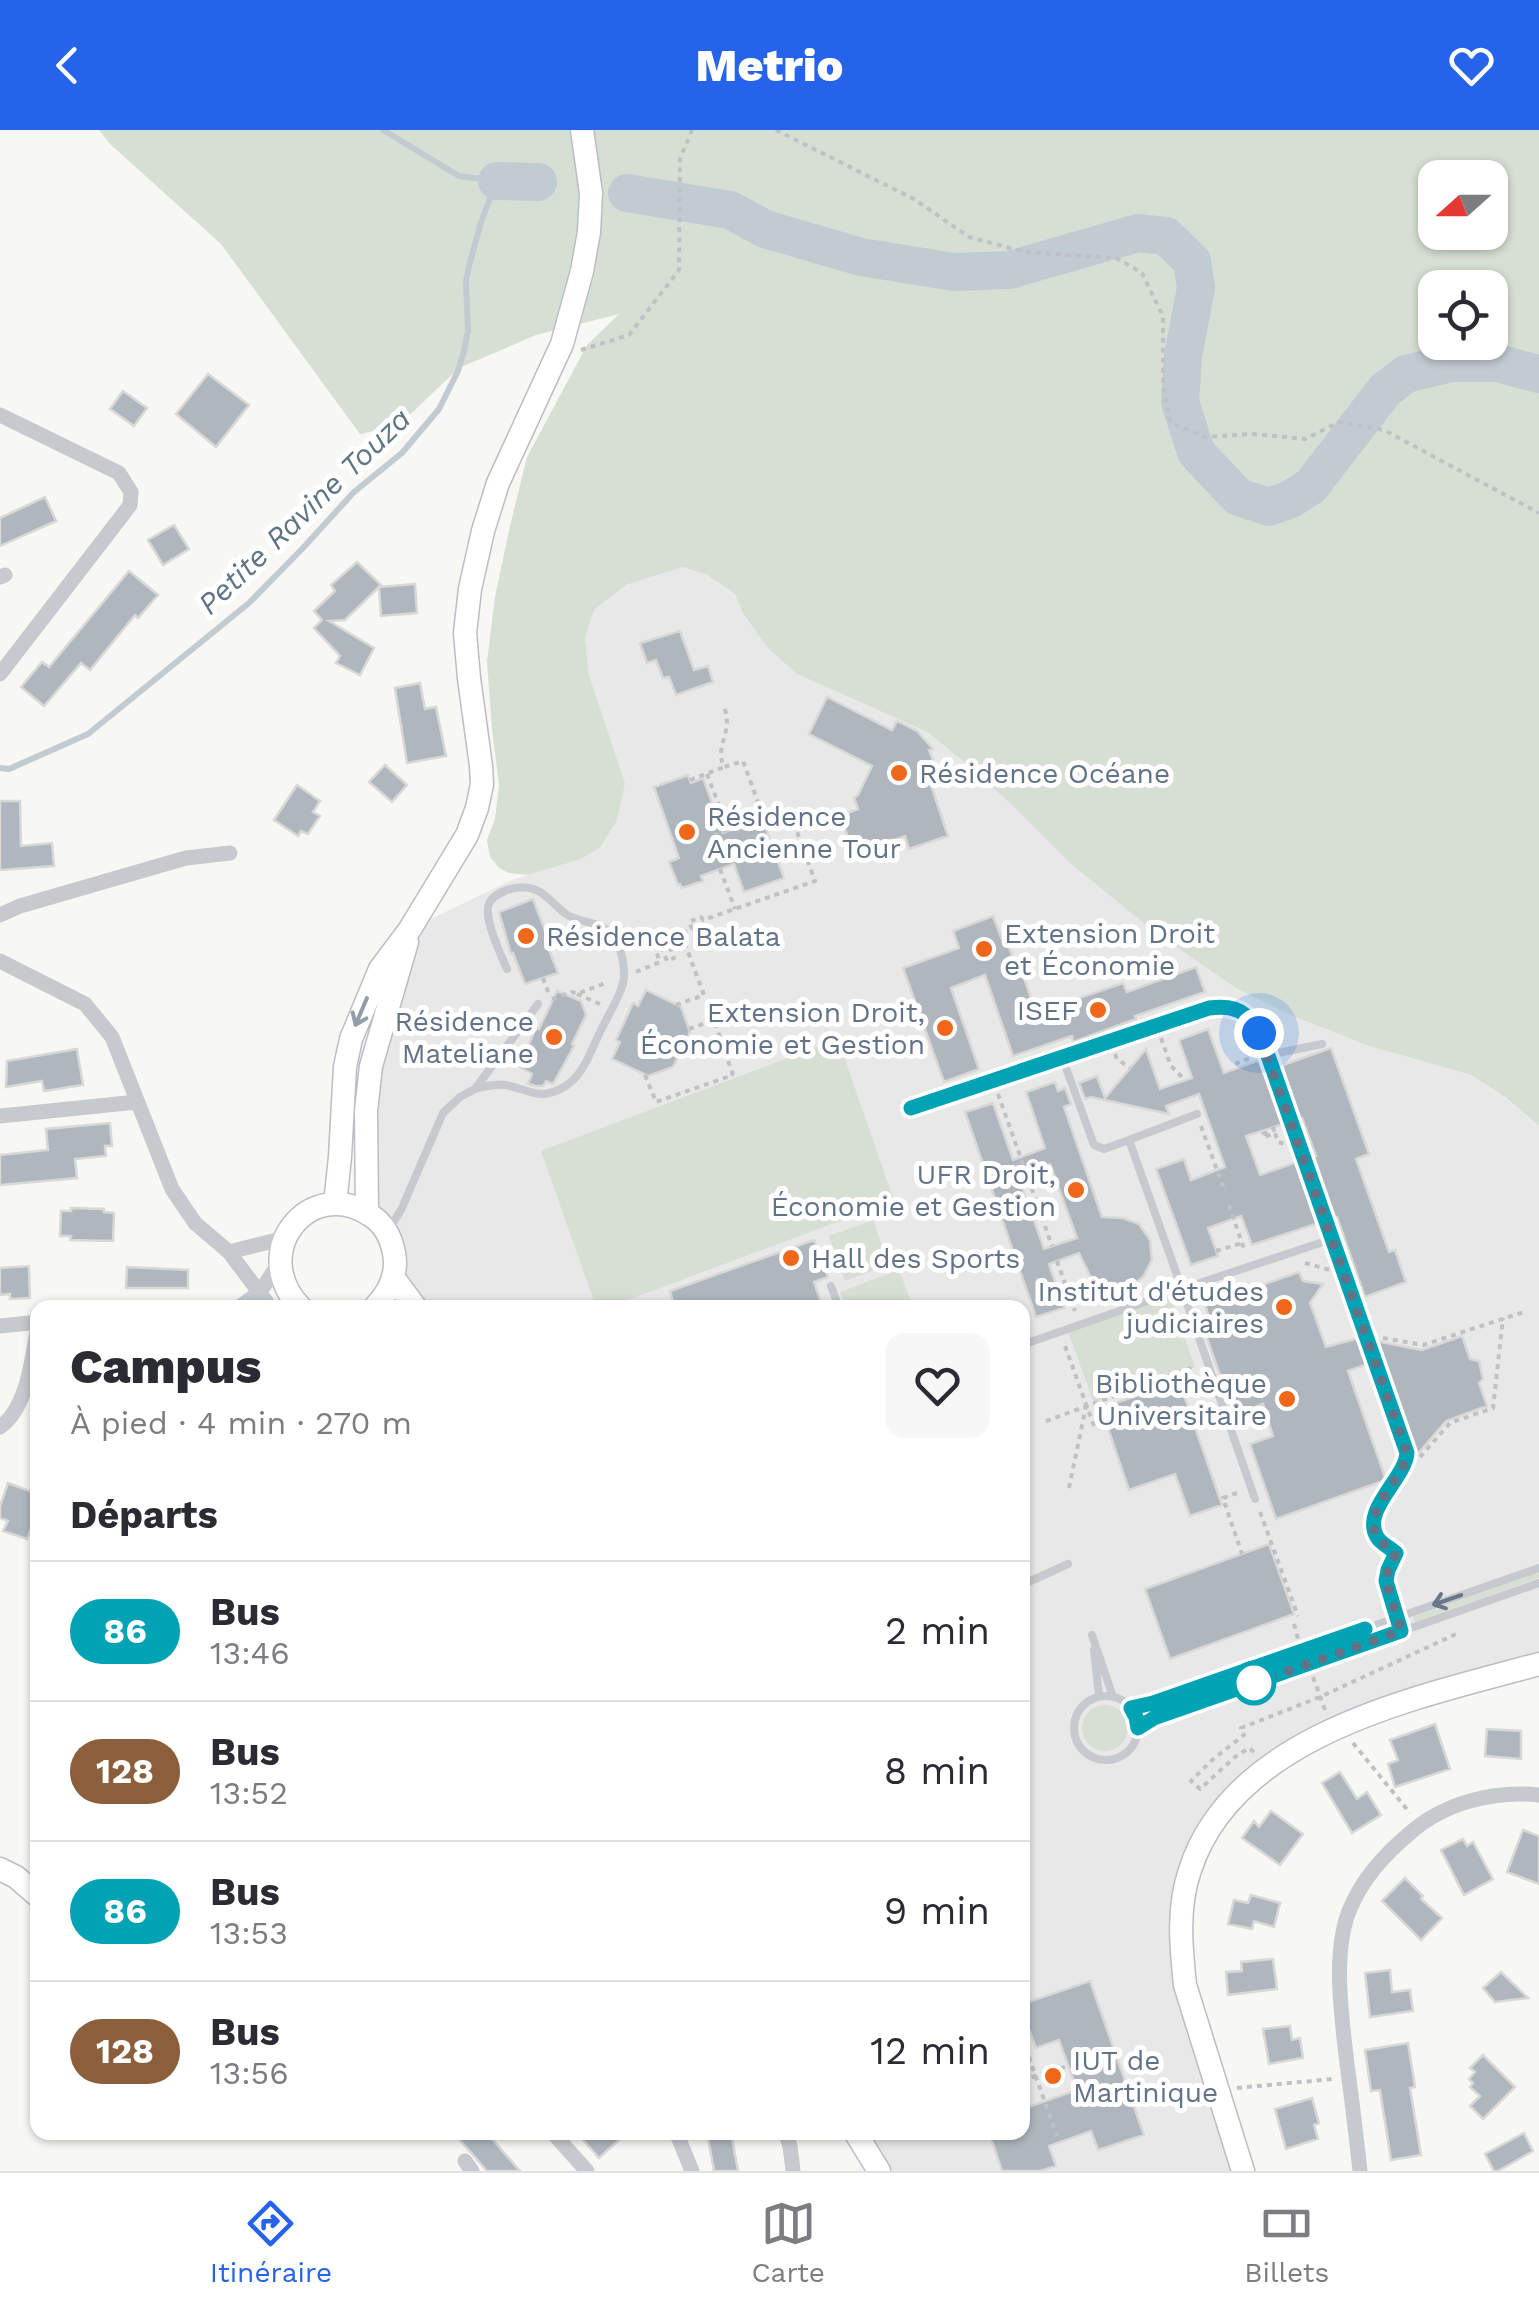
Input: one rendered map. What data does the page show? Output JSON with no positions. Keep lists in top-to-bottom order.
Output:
{
  "water": ["Petite Ravine Touza"],
  "places": [
    "Résidence Océane",
    "Résidence Ancienne Tour",
    "Résidence Balata",
    "Extension Droit et Économie",
    "ISEF",
    "Extension Droit, Économie et Gestion",
    "Résidence Mateliane",
    "UFR Droit, Économie et Gestion",
    "Hall des Sports",
    "Institut d'études judiciaires",
    "Bibliothèque Universitaire",
    "IUT de Martinique"
  ],
  "lines": ["bus line 86"],
  "north": "left",
  "page": {
    "header": "Metrio",
    "heading": [
      ["Campus", "À pied · 4 min · 270 m"],
      "Départs"
    ],
    "list": [
      {
        "mark": "86",
        "name": "Bus",
        "note": "13:46",
        "value": "2 min"
      },
      {
        "mark": "128",
        "name": "Bus",
        "note": "13:52",
        "value": "8 min"
      },
      {
        "mark": "86",
        "name": "Bus",
        "note": "13:53",
        "value": "9 min"
      },
      {
        "mark": "128",
        "name": "Bus",
        "note": "13:56",
        "value": "12 min"
      }
    ],
    "tabs": ["Itinéraire", "Carte", "Billets"]
  }
}
